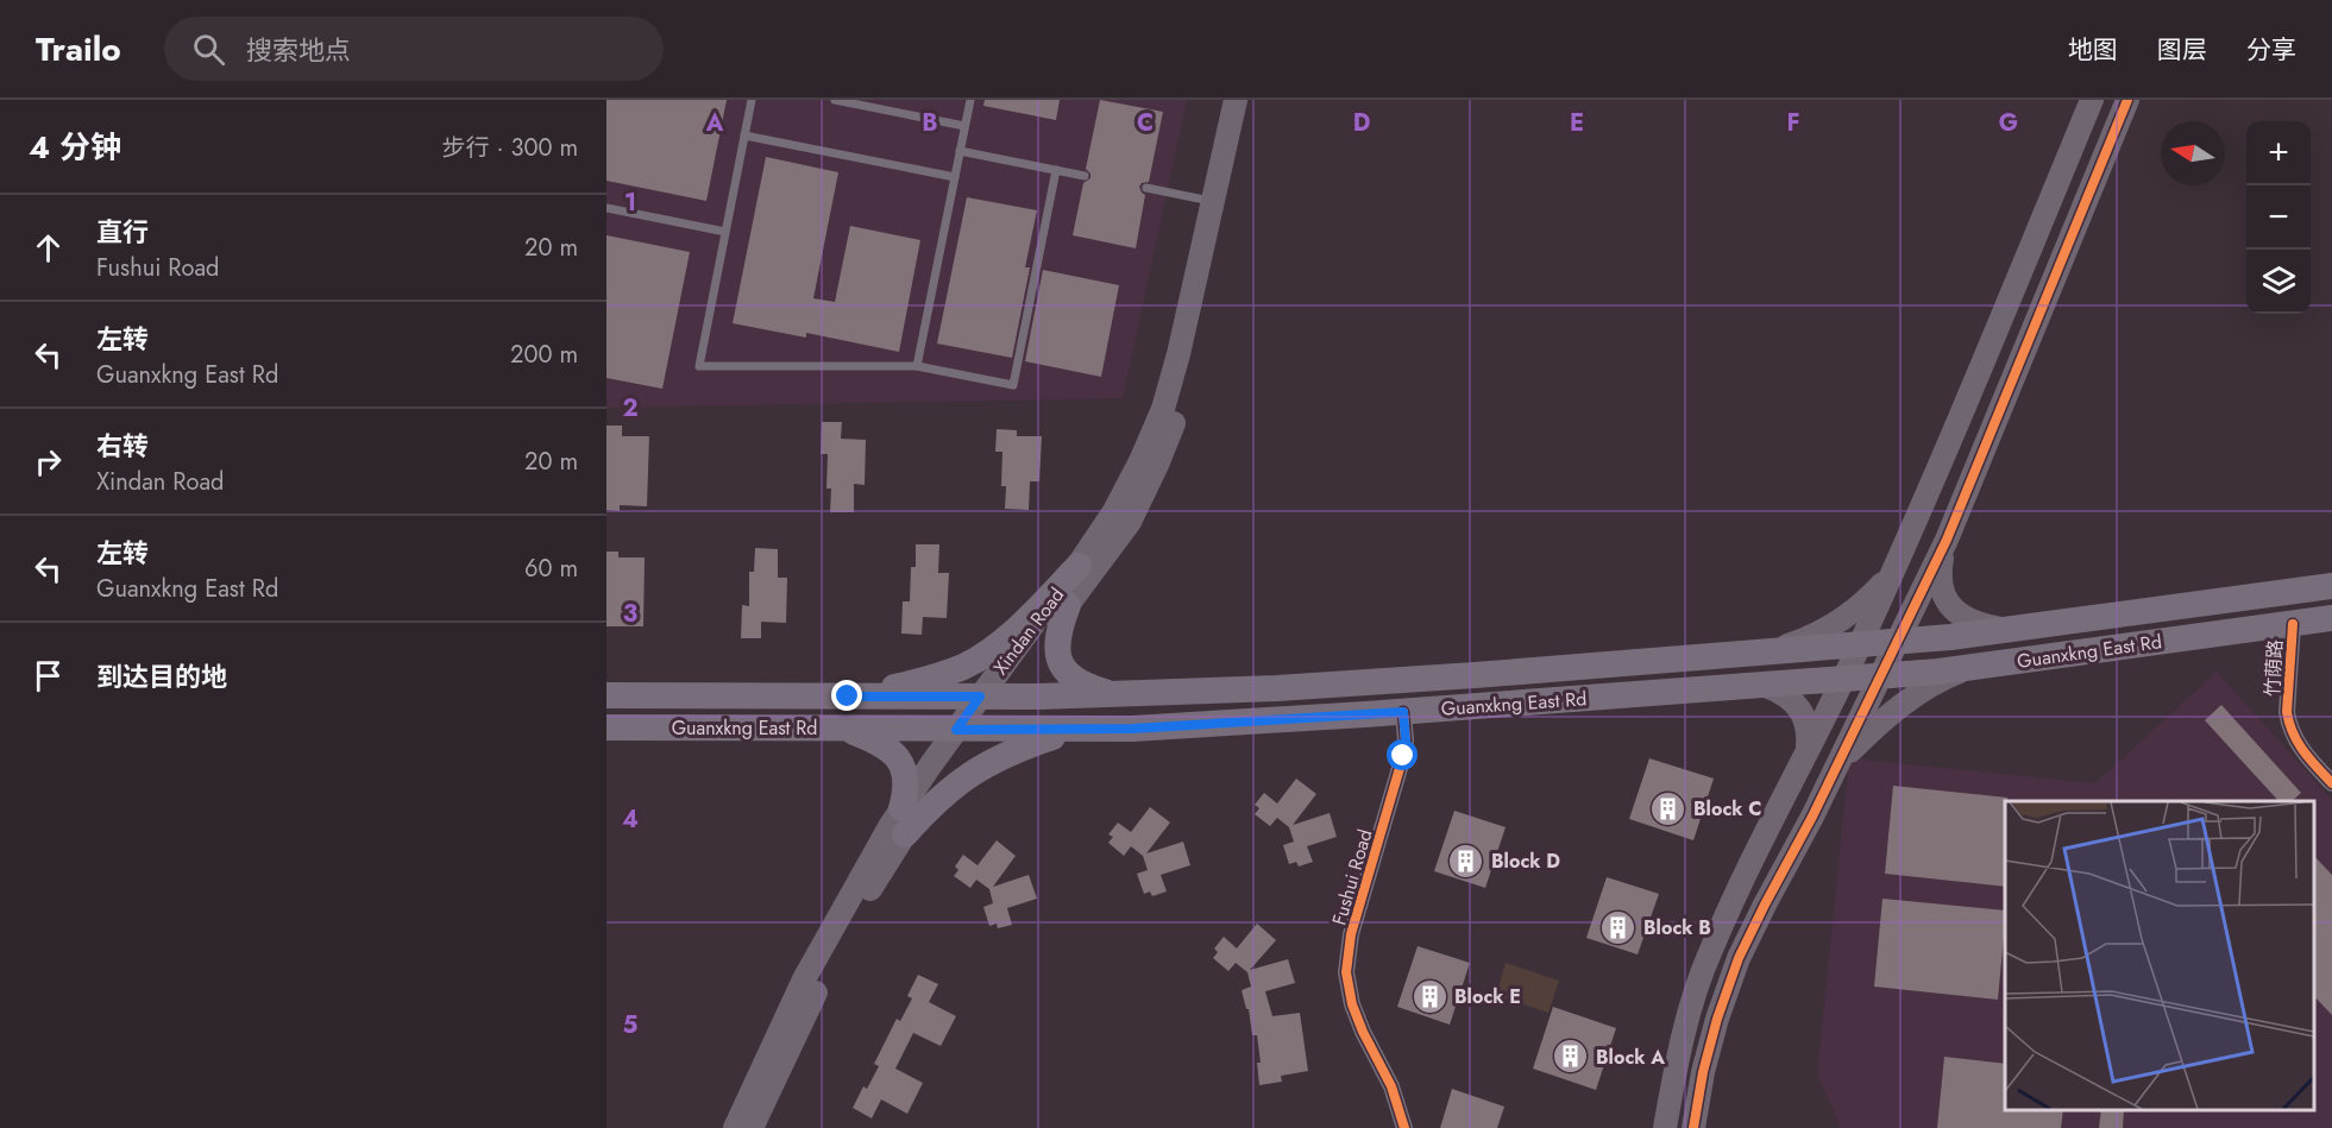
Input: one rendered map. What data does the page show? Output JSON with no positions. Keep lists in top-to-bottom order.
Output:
{
  "streets": {
    "main road": ["Guanxkng East Rd"],
    "street": ["Xindan Road", "竹荫路", "Fushui Road"]
  },
  "crossings": [
    ["Xindan Road", "Guanxkng East Rd"],
    ["Guanxkng East Rd", "竹荫路"],
    ["Guanxkng East Rd", "Fushui Road"]
  ],
  "places": {
    "building": [
      "Block C",
      "Block D",
      "Block B",
      "Block E",
      "Block A"
    ]
  },
  "north": "left",
  "page": {
    "header": "Trailo",
    "search": "搜索地点",
    "nav": ["地图", "图层", "分享"],
    "heading": ["4 分钟", "步行 · 300 m"],
    "map_buttons": ["+", "−"],
    "list": [
      ["直行", "Fushui Road", "20 m"],
      ["左转", "Guanxkng East Rd", "200 m"],
      ["右转", "Xindan Road", "20 m"],
      ["左转", "Guanxkng East Rd", "60 m"],
      "到达目的地"
    ]
  },
  "grid": {
    "columns": [
      "A",
      "B",
      "C",
      "D",
      "E",
      "F",
      "G"
    ],
    "rows": [
      "1",
      "2",
      "3",
      "4",
      "5"
    ]
  }
}
